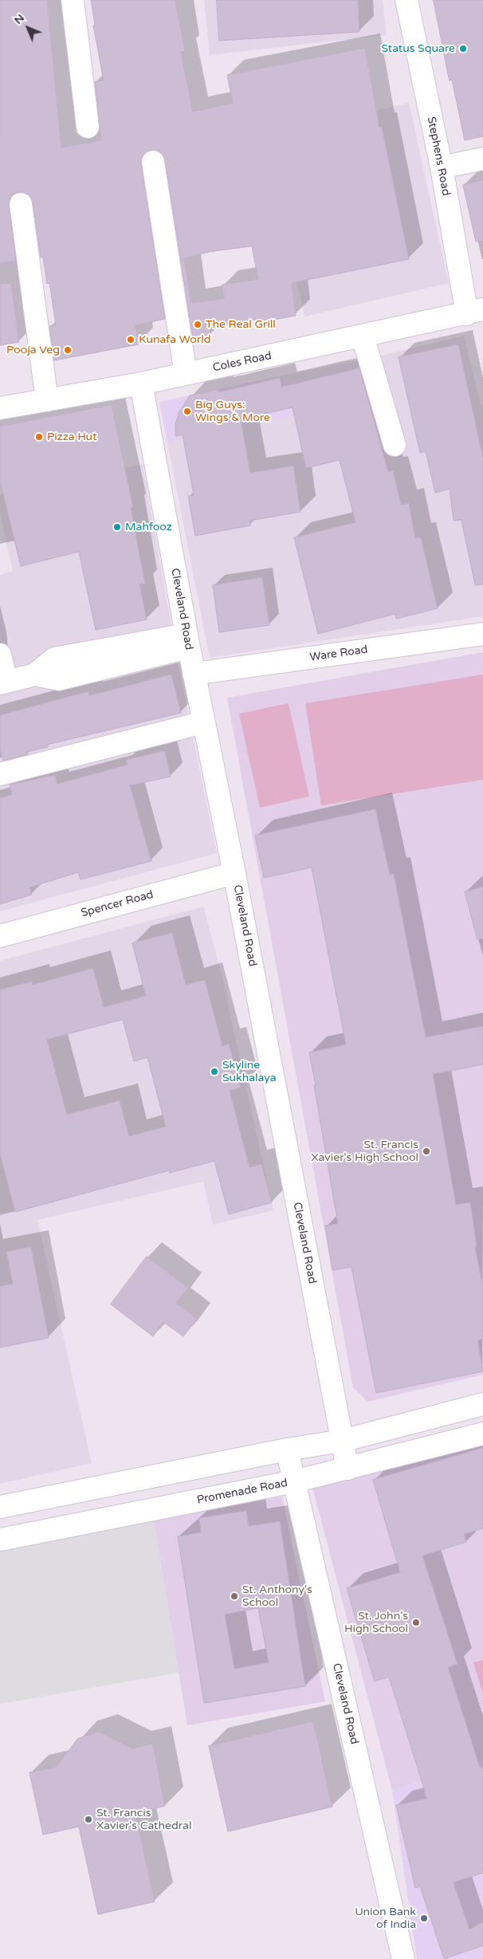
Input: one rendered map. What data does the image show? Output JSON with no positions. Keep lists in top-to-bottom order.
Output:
{
  "streets": {
    "street": [
      "Stephens Road",
      "Coles Road",
      "Cleveland Road",
      "Ware Road",
      "Spencer Road",
      "Promenade Road"
    ]
  },
  "crossings": [
    ["Stephens Road", "Coles Road"],
    ["Coles Road", "Cleveland Road"],
    ["Cleveland Road", "Ware Road"],
    ["Cleveland Road", "Spencer Road"],
    ["Cleveland Road", "Promenade Road"]
  ],
  "places": [
    "Status Square",
    "The Real Grill",
    "Kunafa World",
    "Pooja Veg",
    "Big Guys: Wings & More",
    "Pizza Hut",
    "Mahfooz",
    "Skyline Sukhalaya",
    "St. Francis Xavier's High School",
    "St. Anthony's School",
    "St. John's High School",
    "St. Francis Xavier's Cathedral",
    "Union Bank of India"
  ],
  "north": "top left"
}
